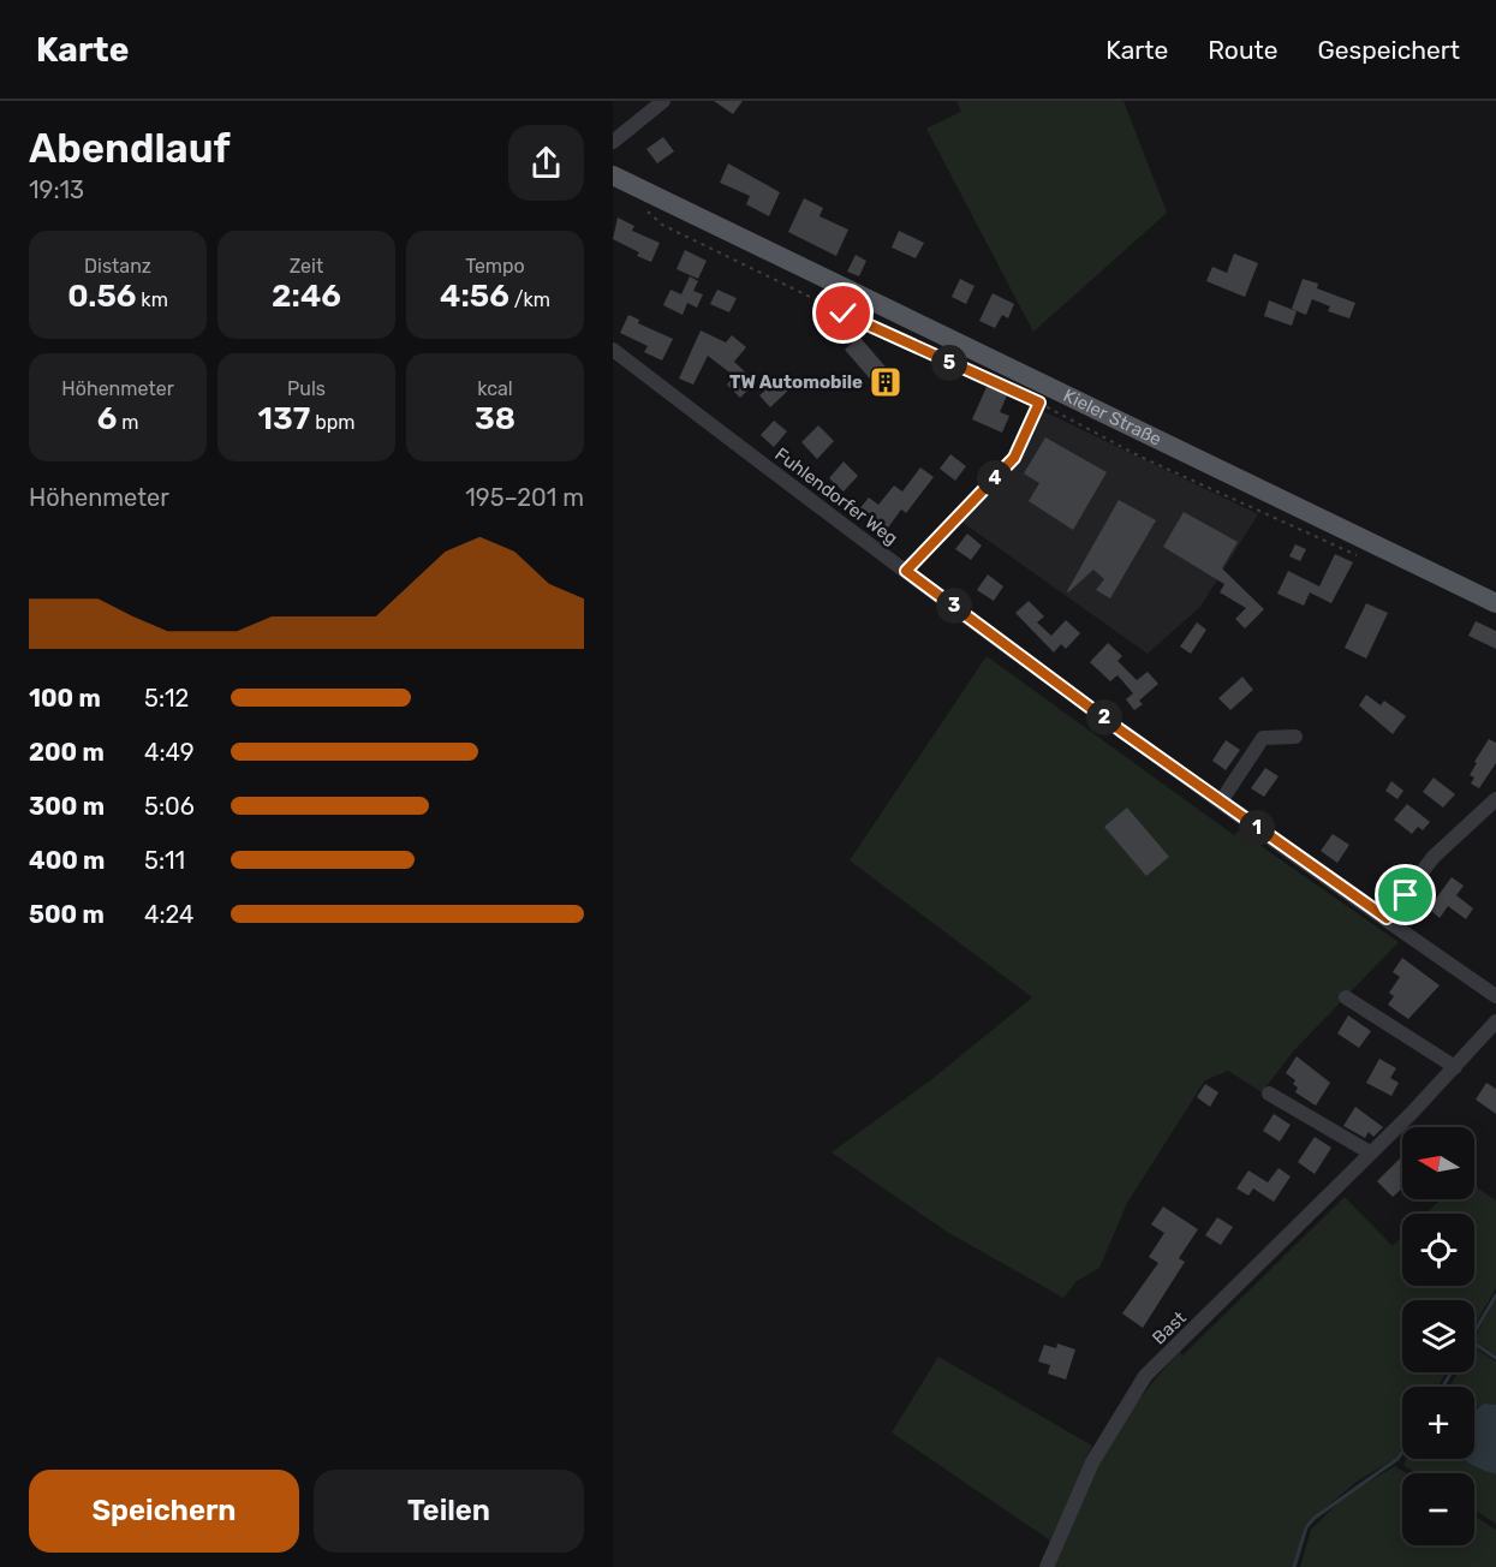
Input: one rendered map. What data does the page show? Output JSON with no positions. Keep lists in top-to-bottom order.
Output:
{
  "streets": {
    "main road": ["Kieler Straße"],
    "street": ["Fuhlendorfer Weg", "Bast"]
  },
  "places": {
    "building": ["TW Automobile"]
  },
  "north": "left",
  "page": {
    "header": "Karte",
    "nav": ["Karte", "Route", "Gespeichert"],
    "heading": ["Abendlauf", "19:13"],
    "stats": [
      ["Distanz", "0.56 km"],
      ["Zeit", "2:46"],
      ["Tempo", "4:56 /km"],
      ["Höhenmeter", "6 m"],
      ["Puls", "137 bpm"],
      ["kcal", "38"]
    ],
    "pins": [
      "5",
      "4",
      "3",
      "2",
      "1"
    ],
    "chart": ["Höhenmeter", "195–201 m"],
    "list": [
      {
        "name": "100 m",
        "note": "5:12"
      },
      {
        "name": "200 m",
        "note": "4:49"
      },
      {
        "name": "300 m",
        "note": "5:06"
      },
      {
        "name": "400 m",
        "note": "5:11"
      },
      {
        "name": "500 m",
        "note": "4:24"
      }
    ],
    "map_buttons": ["+", "−"],
    "buttons": ["Speichern", "Teilen"]
  }
}
